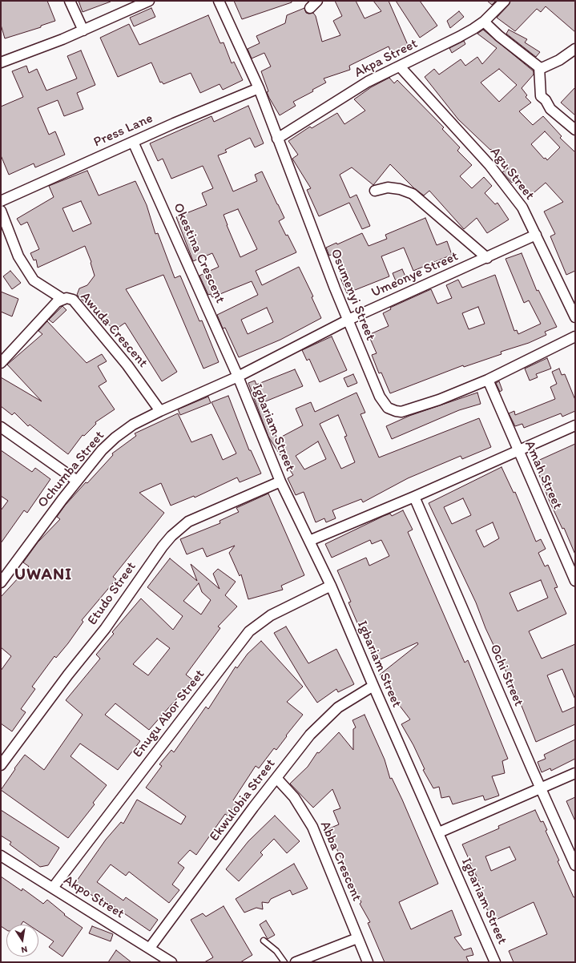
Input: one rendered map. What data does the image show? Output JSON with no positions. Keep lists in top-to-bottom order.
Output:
{
  "streets": {
    "street": [
      "Akpa Street",
      "Press Lane",
      "Agu Street",
      "Okestina Crescent",
      "Umeonye Street",
      "Osumenyi Street",
      "Awuda Crescent",
      "Igbariam Street",
      "Ochumba Street",
      "Amah Street",
      "Etudo Street",
      "Ochi Street",
      "Enugu Abor Street",
      "Ekwulobia Street",
      "Abba Crescent",
      "Akpo Street"
    ]
  },
  "crossings": [
    ["Akpa Street", "Agu Street"],
    ["Akpa Street", "Osumenyi Street"],
    ["Press Lane", "Okestina Crescent"],
    ["Press Lane", "Osumenyi Street"],
    ["Agu Street", "Umeonye Street"],
    ["Okestina Crescent", "Umeonye Street"],
    ["Okestina Crescent", "Igbariam Street"],
    ["Okestina Crescent", "Ochumba Street"],
    ["Umeonye Street", "Osumenyi Street"],
    ["Umeonye Street", "Igbariam Street"],
    ["Umeonye Street", "Ochumba Street"],
    ["Osumenyi Street", "Amah Street"],
    ["Awuda Crescent", "Ochumba Street"],
    ["Igbariam Street", "Ochumba Street"],
    ["Igbariam Street", "Etudo Street"],
    ["Igbariam Street", "Enugu Abor Street"],
    ["Igbariam Street", "Ekwulobia Street"],
    ["Enugu Abor Street", "Akpo Street"],
    ["Ekwulobia Street", "Abba Crescent"],
    ["Ekwulobia Street", "Akpo Street"]
  ],
  "districts": ["UWANI"],
  "north": "bottom"
}
